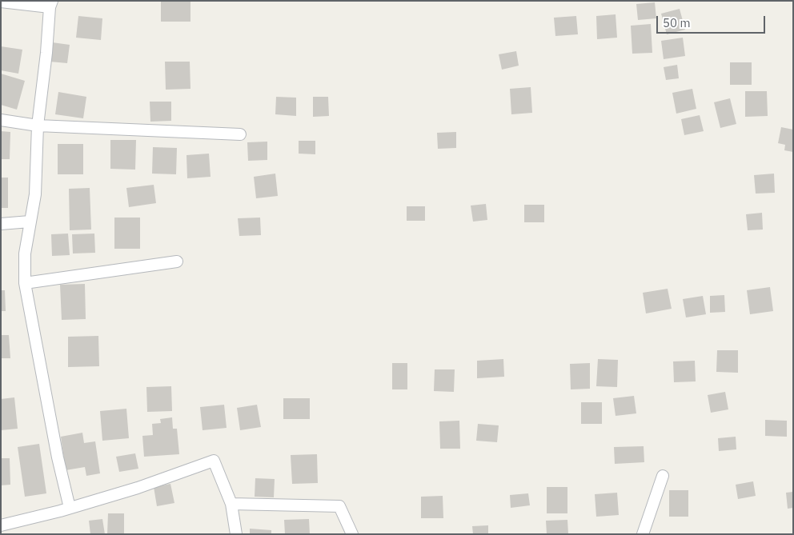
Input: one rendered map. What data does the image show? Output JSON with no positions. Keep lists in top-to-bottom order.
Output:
{
  "scale_bar": "50 m"
}
